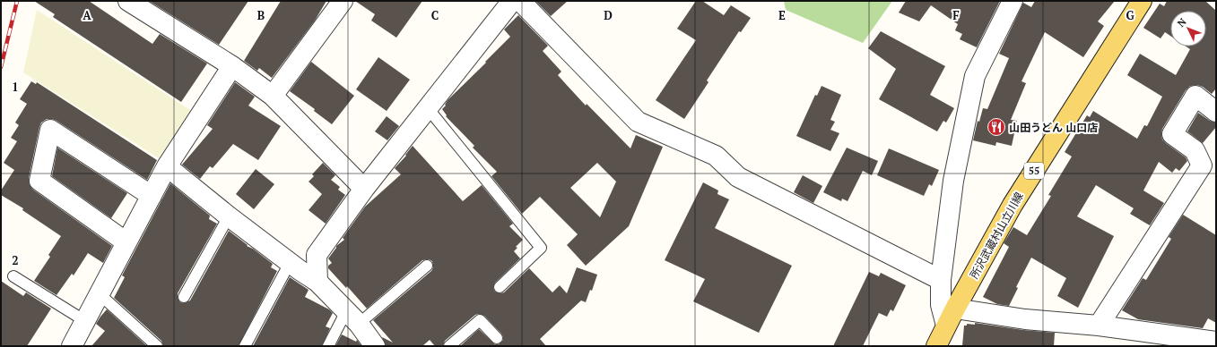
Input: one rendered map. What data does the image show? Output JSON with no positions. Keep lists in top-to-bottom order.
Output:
{
  "streets": {
    "main road": ["55", "所沢武蔵村山立川線"]
  },
  "places": {
    "restaurant": ["山田うどん 山口店"]
  },
  "north": "top left",
  "grid": {
    "columns": [
      "A",
      "B",
      "C",
      "D",
      "E",
      "F",
      "G"
    ],
    "rows": ["1", "2"]
  }
}
